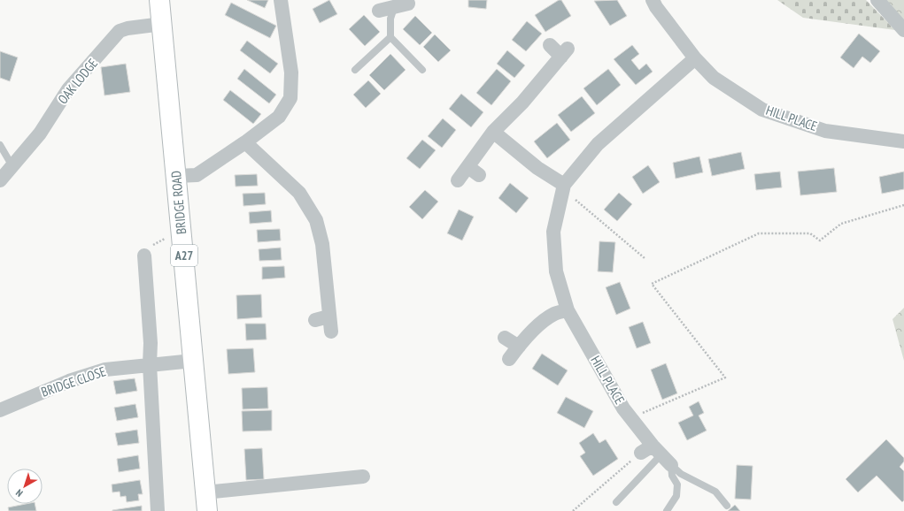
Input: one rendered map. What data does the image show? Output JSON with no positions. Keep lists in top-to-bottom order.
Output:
{
  "streets": {
    "main road": ["BRIDGE ROAD", "A27"],
    "street": ["OAK LODGE", "HILL PLACE", "BRIDGE CLOSE"]
  },
  "crossings": [
    ["OAK LODGE", "BRIDGE ROAD"],
    ["BRIDGE ROAD", "BRIDGE CLOSE"]
  ],
  "north": "bottom left"
}
